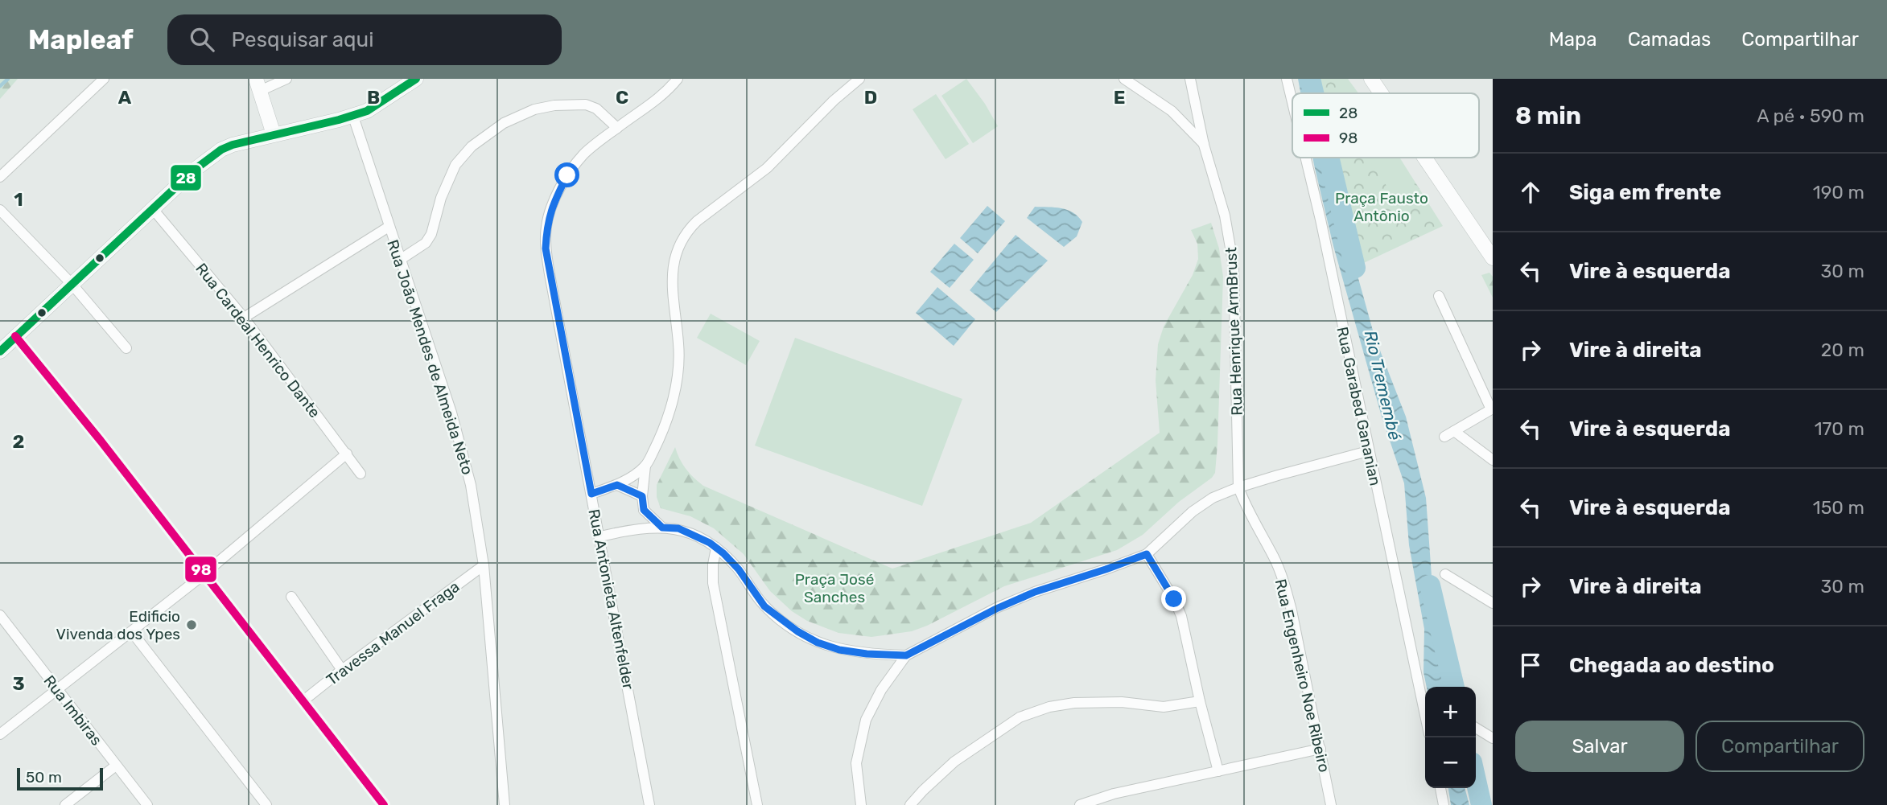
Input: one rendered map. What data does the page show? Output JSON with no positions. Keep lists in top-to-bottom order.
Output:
{
  "streets": {
    "street": [
      "Rua Henrique ArmBrust",
      "Rua Cardeal Henrico Dante",
      "Rua João Mendes de Almeida Neto",
      "Rua Garabed Gananian",
      "Rua Antonieta Altenfelder",
      "Travessa Manuel Fraga",
      "Rua Engenheiro Noe Ribeiro",
      "Rua Imbiras"
    ]
  },
  "crossings": [
    ["Rua Henrique ArmBrust", "Rua Engenheiro Noe Ribeiro"],
    ["Rua João Mendes de Almeida Neto", "Travessa Manuel Fraga"]
  ],
  "water": ["Rio Tremembé"],
  "parks": ["Praça Fausto Antônio", "Praça José Sanches"],
  "places": ["Edificio Vivenda dos Ypes"],
  "lines": ["transit line 28", "transit line 98"],
  "legend": ["28", "98"],
  "scale_bar": "50 m",
  "page": {
    "header": "Mapleaf",
    "search": "Pesquisar aqui",
    "nav": ["Mapa", "Camadas", "Compartilhar"],
    "heading": ["8 min", "A pé · 590 m"],
    "list": [
      ["Siga em frente", "190 m"],
      ["Vire à esquerda", "30 m"],
      ["Vire à direita", "20 m"],
      ["Vire à esquerda", "170 m"],
      ["Vire à esquerda", "150 m"],
      ["Vire à direita", "30 m"],
      "Chegada ao destino"
    ],
    "map_buttons": ["+", "−"],
    "buttons": ["Salvar", "Compartilhar"],
    "scale": "50 m"
  },
  "grid": {
    "columns": [
      "A",
      "B",
      "C",
      "D",
      "E"
    ],
    "rows": ["1", "2", "3"]
  }
}
